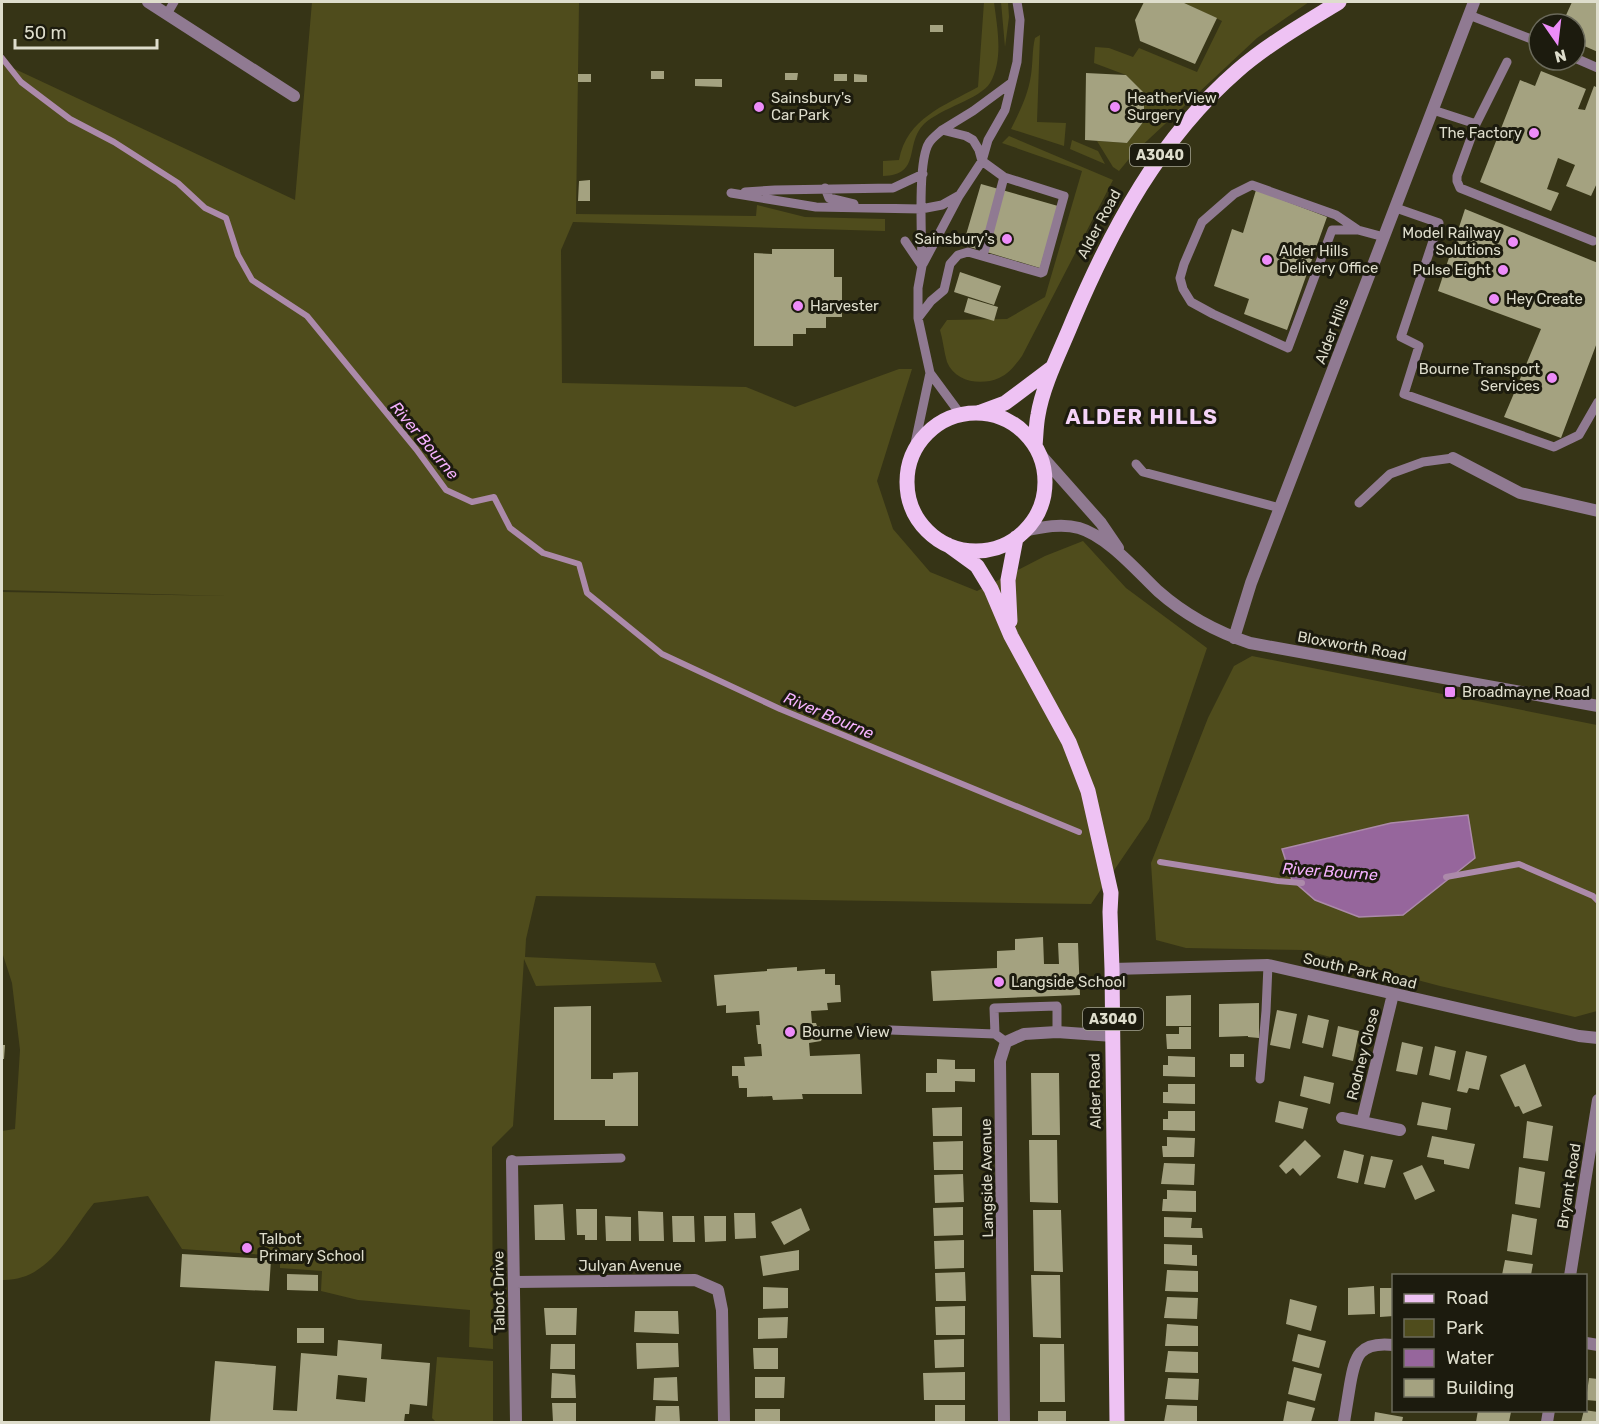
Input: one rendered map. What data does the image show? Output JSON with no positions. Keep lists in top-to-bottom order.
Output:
{
  "streets": {
    "main road": ["A3040", "Alder Road"],
    "street": [
      "Alder Hills",
      "Bloxworth Road",
      "South Park Road",
      "Rodney Close",
      "Langside Avenue",
      "Bryant Road",
      "Julyan Avenue",
      "Talbot Drive"
    ]
  },
  "crossings": [
    ["A3040", "Alder Road"],
    ["A3040", "Bloxworth Road"],
    ["Alder Road", "Bloxworth Road"],
    ["Alder Road", "South Park Road"],
    ["Alder Hills", "Bloxworth Road"],
    ["South Park Road", "Rodney Close"],
    ["Julyan Avenue", "Talbot Drive"]
  ],
  "districts": ["ALDER HILLS"],
  "water": ["River Bourne"],
  "places": {
    "other": [
      "Sainsbury's Car Park",
      "HeatherView Surgery",
      "The Factory",
      "Sainsbury's",
      "Model Railway Solutions",
      "Alder Hills Delivery Office",
      "Pulse Eight",
      "Hey Create",
      "Harvester",
      "Bourne Transport Services",
      "Langside School",
      "Bourne View",
      "Talbot Primary School"
    ],
    "transit": ["Broadmayne Road"]
  },
  "legend": [
    "Road",
    "Park",
    "Water",
    "Building"
  ],
  "scale_bar": "50 m",
  "north": "bottom"
}
